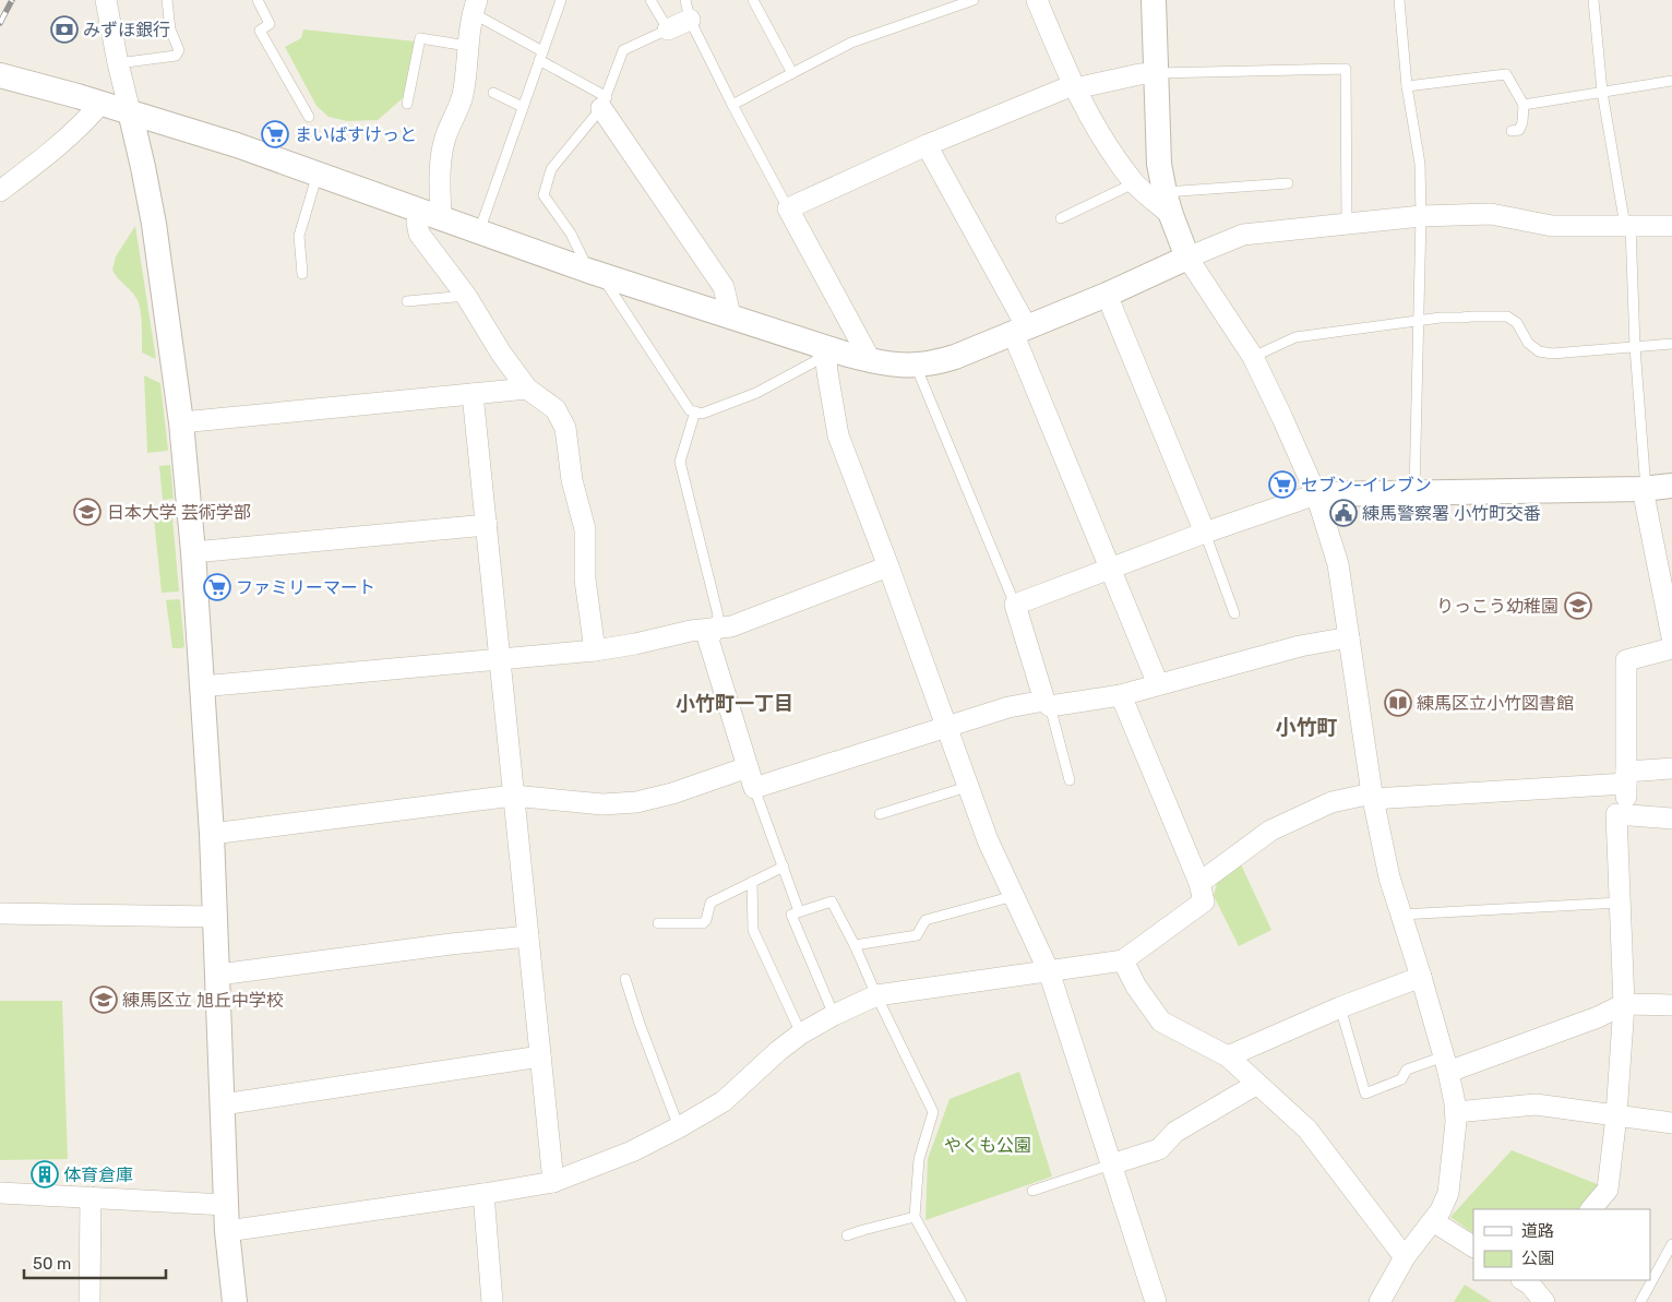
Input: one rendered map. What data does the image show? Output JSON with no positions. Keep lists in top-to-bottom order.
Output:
{
  "districts": ["小竹町一丁目", "小竹町"],
  "parks": ["やくも公園"],
  "places": {
    "bank": ["みずほ銀行"],
    "supermarket": ["まいばすけっと", "セブン-イレブン", "ファミリーマート"],
    "school or university": ["日本大学 芸術学部", "りっこう幼稚園", "練馬区立 旭丘中学校"],
    "public building": ["練馬警察署 小竹町交番"],
    "library": ["練馬区立小竹図書館"],
    "building": ["体育倉庫"]
  },
  "legend": ["道路", "公園"],
  "scale_bar": "50 m"
}
